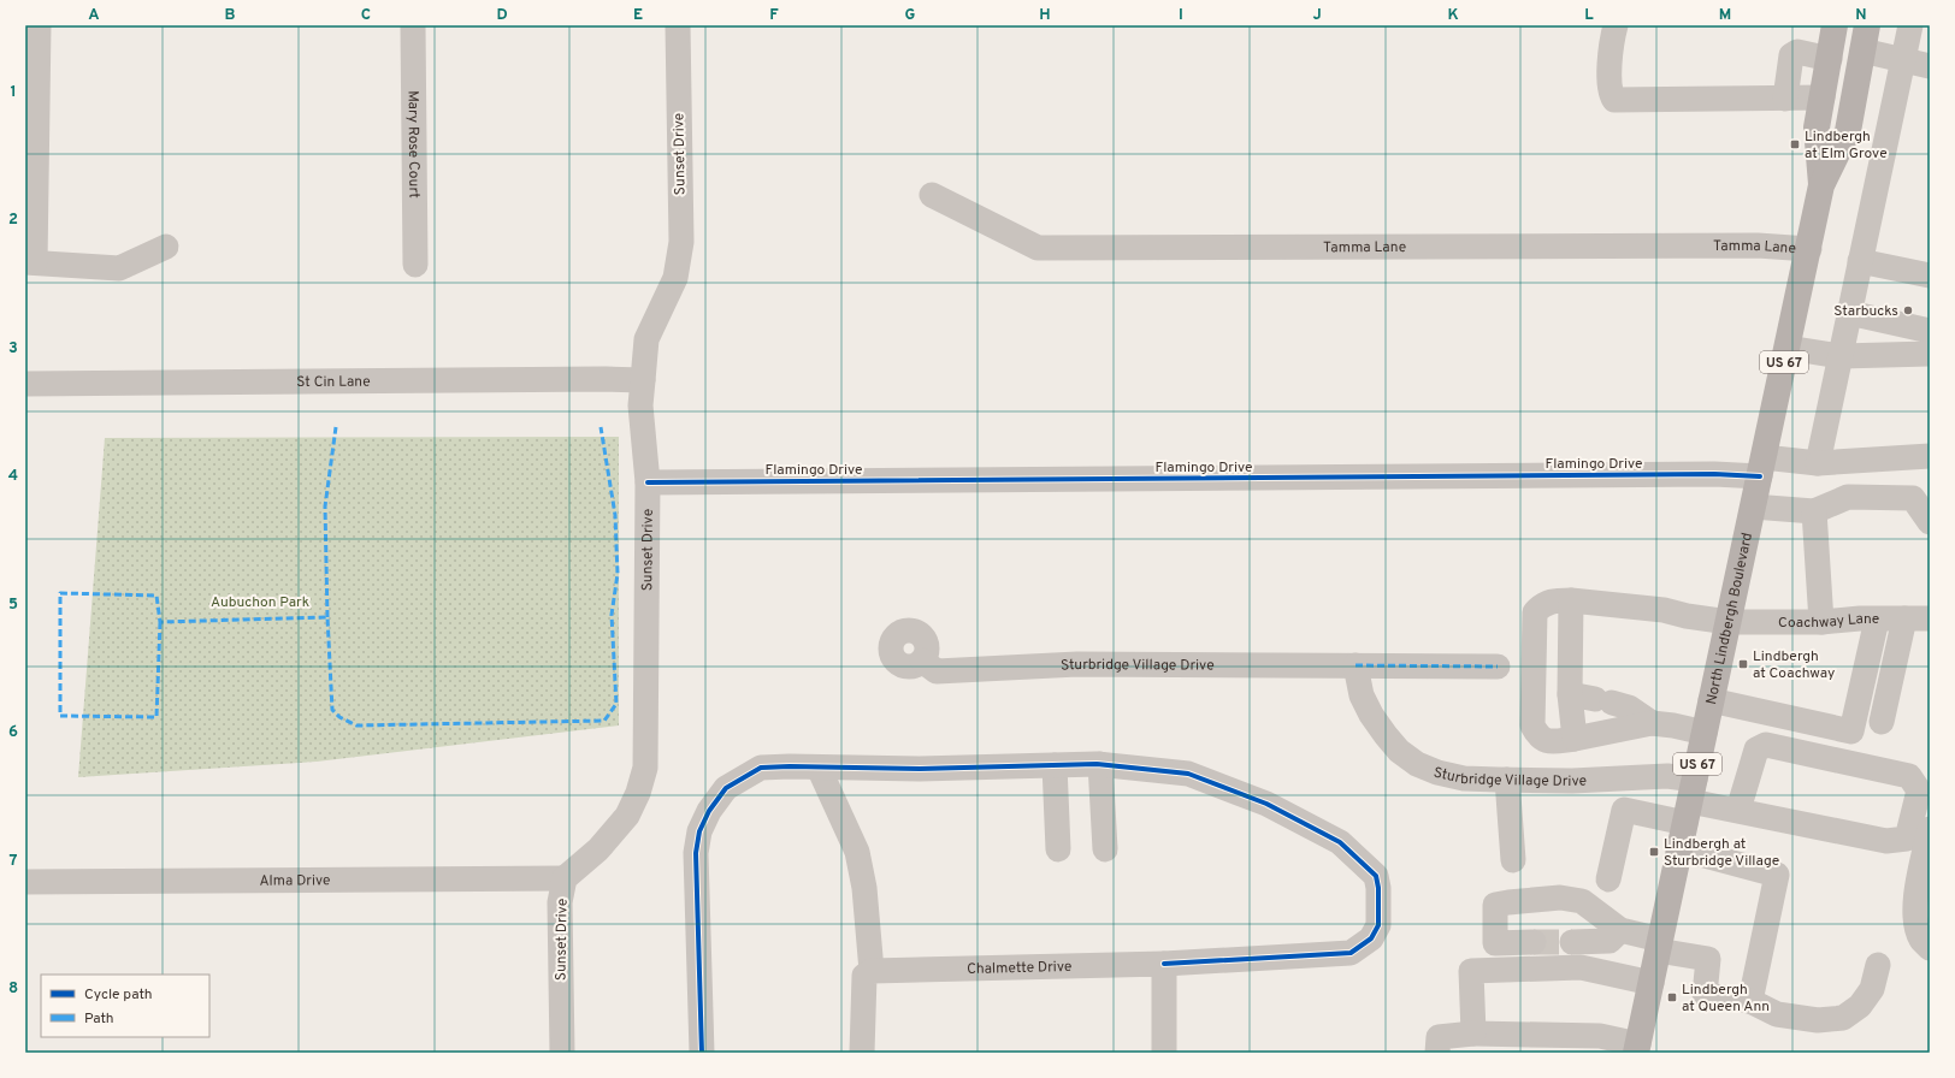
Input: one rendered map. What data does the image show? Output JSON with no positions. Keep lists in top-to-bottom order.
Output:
{
  "streets": {
    "main road": ["US 67", "North Lindbergh Boulevard"],
    "street": [
      "Mary Rose Court",
      "Sunset Drive",
      "Tamma Lane",
      "St Cin Lane",
      "Flamingo Drive",
      "Coachway Lane",
      "Sturbridge Village Drive",
      "Alma Drive",
      "Chalmette Drive"
    ]
  },
  "crossings": [
    ["Sunset Drive", "St Cin Lane"],
    ["Sunset Drive", "Flamingo Drive"],
    ["Sunset Drive", "Alma Drive"],
    ["Tamma Lane", "North Lindbergh Boulevard"],
    ["Flamingo Drive", "North Lindbergh Boulevard"],
    ["North Lindbergh Boulevard", "Coachway Lane"],
    ["North Lindbergh Boulevard", "Sturbridge Village Drive"]
  ],
  "parks": ["Aubuchon Park"],
  "places": {
    "transit": [
      "Lindbergh at Elm Grove",
      "Lindbergh at Coachway",
      "Lindbergh at Sturbridge Village",
      "Lindbergh at Queen Ann"
    ],
    "other": ["Starbucks"]
  },
  "legend": ["Cycle path", "Path"],
  "grid": {
    "columns": [
      "A",
      "B",
      "C",
      "D",
      "E",
      "F",
      "G",
      "H",
      "I",
      "J",
      "K",
      "L",
      "M",
      "N"
    ],
    "rows": [
      "1",
      "2",
      "3",
      "4",
      "5",
      "6",
      "7",
      "8"
    ]
  }
}
